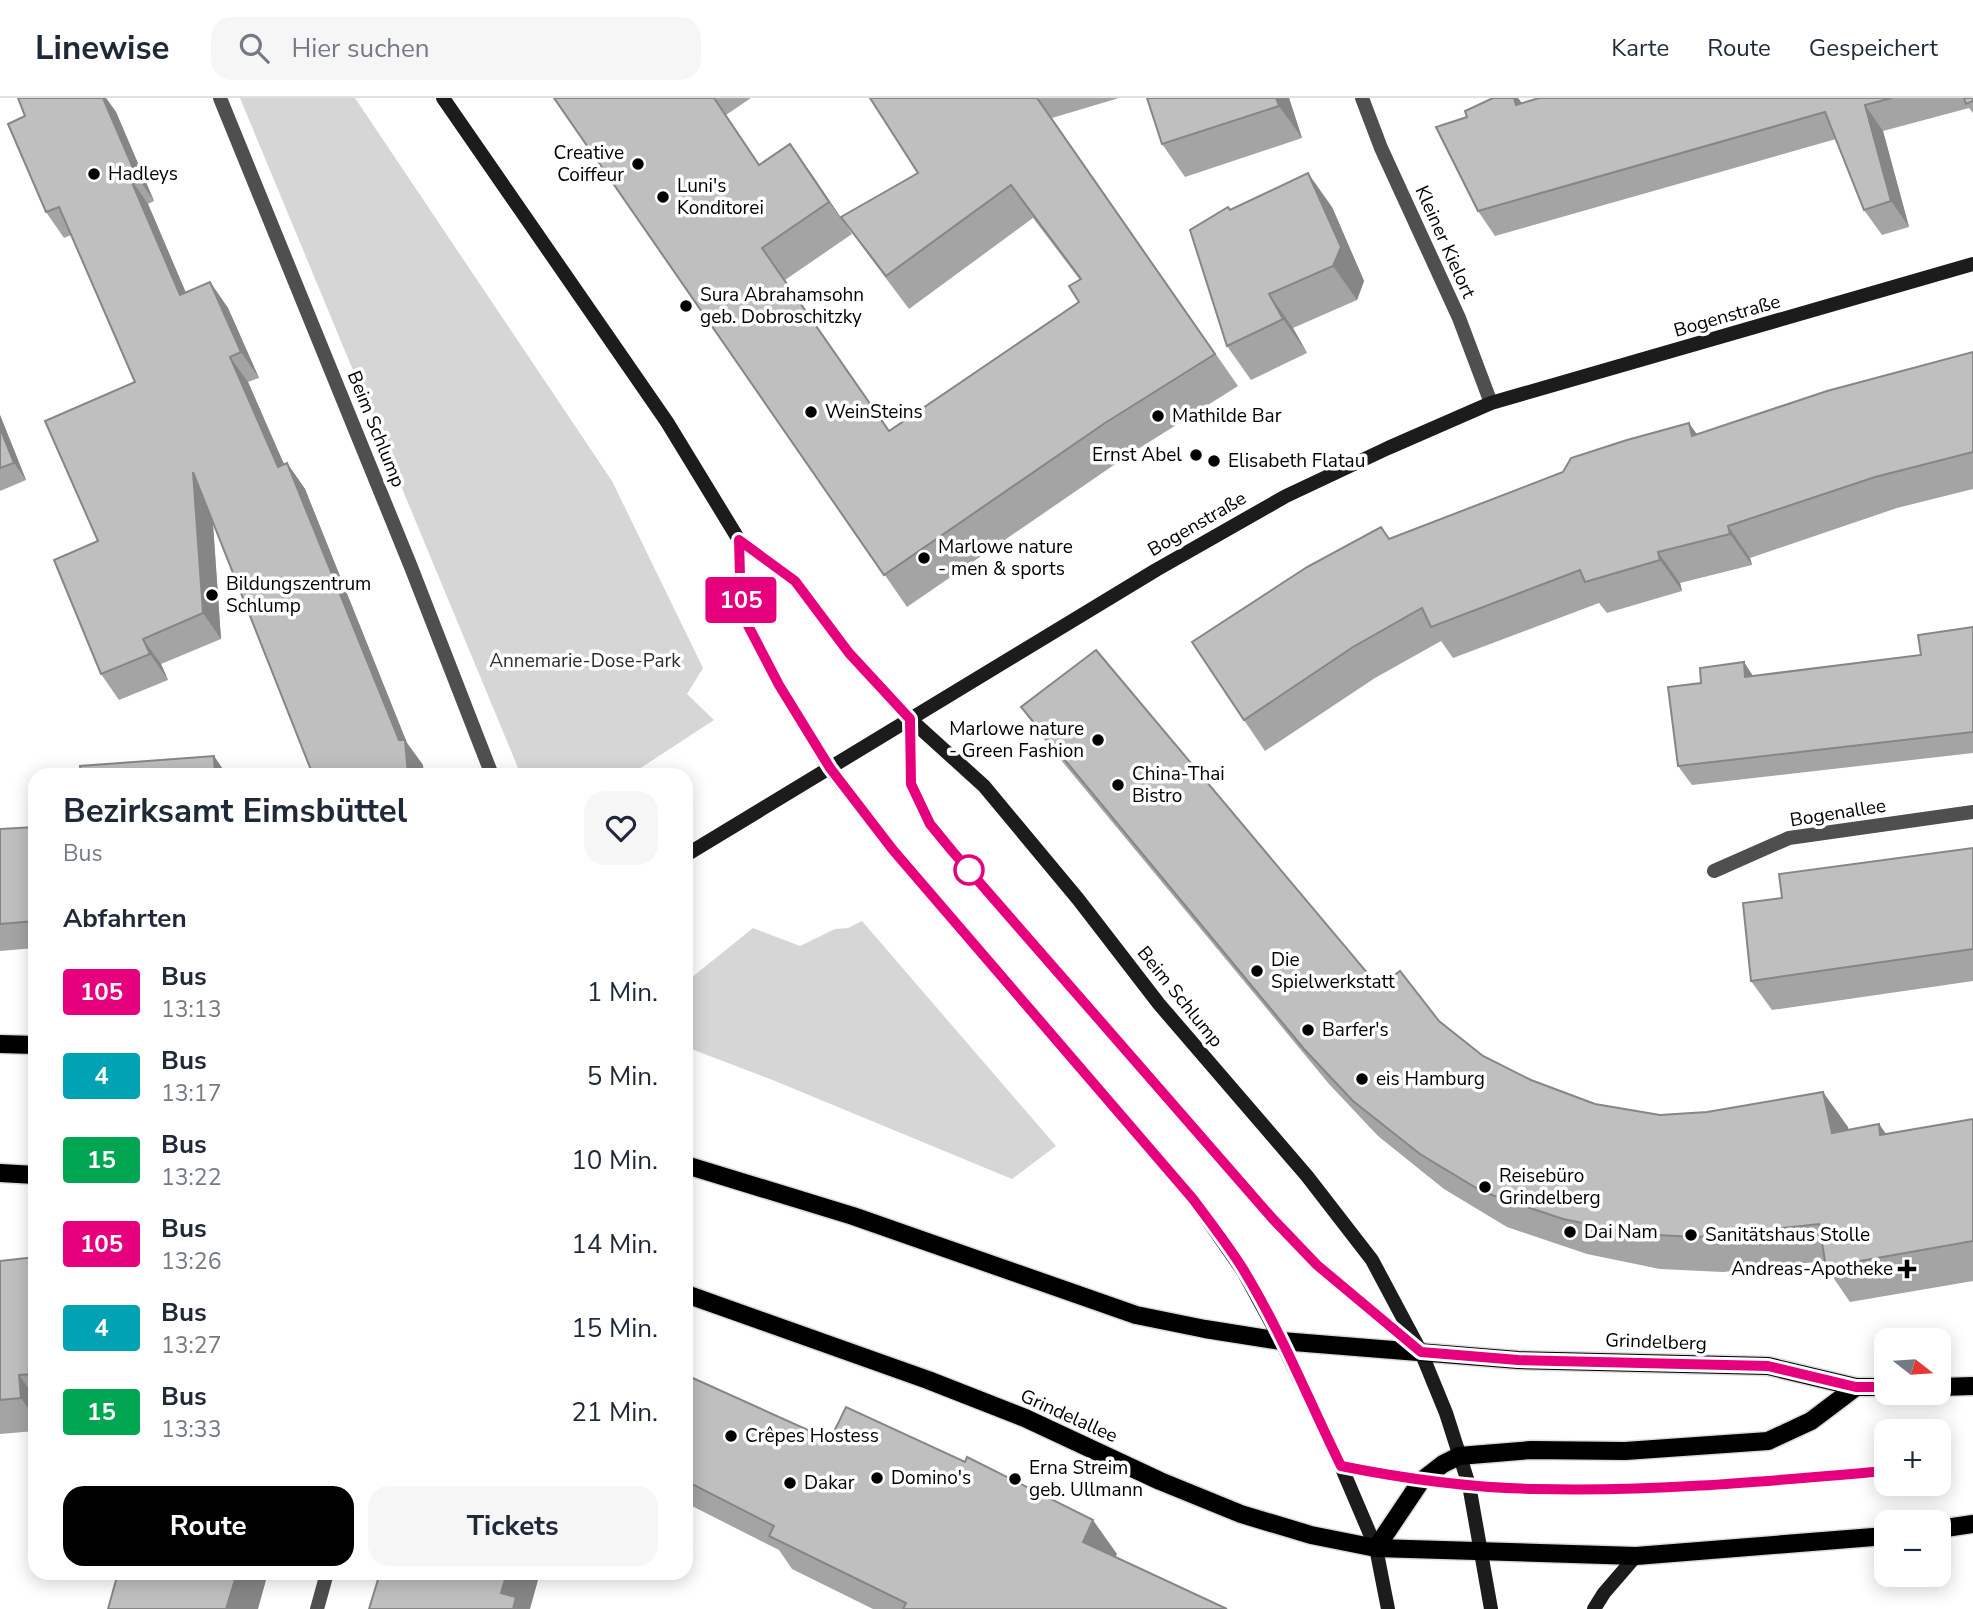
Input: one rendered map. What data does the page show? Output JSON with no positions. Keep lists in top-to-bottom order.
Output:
{
  "streets": {
    "main road": [
      "Bogenstraße",
      "Beim Schlump",
      "Grindelberg",
      "Grindelallee"
    ],
    "street": ["Kleiner Kielort", "Bogenallee"]
  },
  "crossings": [
    ["Kleiner Kielort", "Bogenstraße"],
    ["Bogenstraße", "Beim Schlump"],
    ["Beim Schlump", "Grindelberg"],
    ["Beim Schlump", "Grindelallee"]
  ],
  "parks": ["Annemarie-Dose-Park"],
  "places": {
    "other": [
      "Creative Coiffeur",
      "Hadleys",
      "Luni's Konditorei",
      "Sura Abrahamsohn geb. Dobroschitzky",
      "WeinSteins",
      "Mathilde Bar",
      "Ernst Abel",
      "Elisabeth Flatau",
      "Marlowe nature - men & sports",
      "Bildungszentrum Schlump",
      "Marlowe nature - Green Fashion",
      "China-Thai Bistro",
      "Die Spielwerkstatt",
      "Barfer's",
      "eis Hamburg",
      "Reisebüro Grindelberg",
      "Dai Nam",
      "Sanitätshaus Stolle",
      "Crêpes Hostess",
      "Domino's",
      "Erna Streim geb. Ullmann",
      "Dakar"
    ],
    "health": ["Andreas-Apotheke"]
  },
  "lines": ["bus line 105"],
  "north": "right",
  "page": {
    "header": "Linewise",
    "search": "Hier suchen",
    "nav": ["Karte", "Route", "Gespeichert"],
    "on_map": "105",
    "heading": [
      ["Bezirksamt Eimsbüttel", "Bus"],
      "Abfahrten"
    ],
    "list": [
      {
        "mark": "105",
        "name": "Bus",
        "note": "13:13",
        "value": "1 Min."
      },
      {
        "mark": "4",
        "name": "Bus",
        "note": "13:17",
        "value": "5 Min."
      },
      {
        "mark": "15",
        "name": "Bus",
        "note": "13:22",
        "value": "10 Min."
      },
      {
        "mark": "105",
        "name": "Bus",
        "note": "13:26",
        "value": "14 Min."
      },
      {
        "mark": "4",
        "name": "Bus",
        "note": "13:27",
        "value": "15 Min."
      },
      {
        "mark": "15",
        "name": "Bus",
        "note": "13:33",
        "value": "21 Min."
      }
    ],
    "map_buttons": ["+", "−"],
    "buttons": ["Route", "Tickets"]
  }
}
